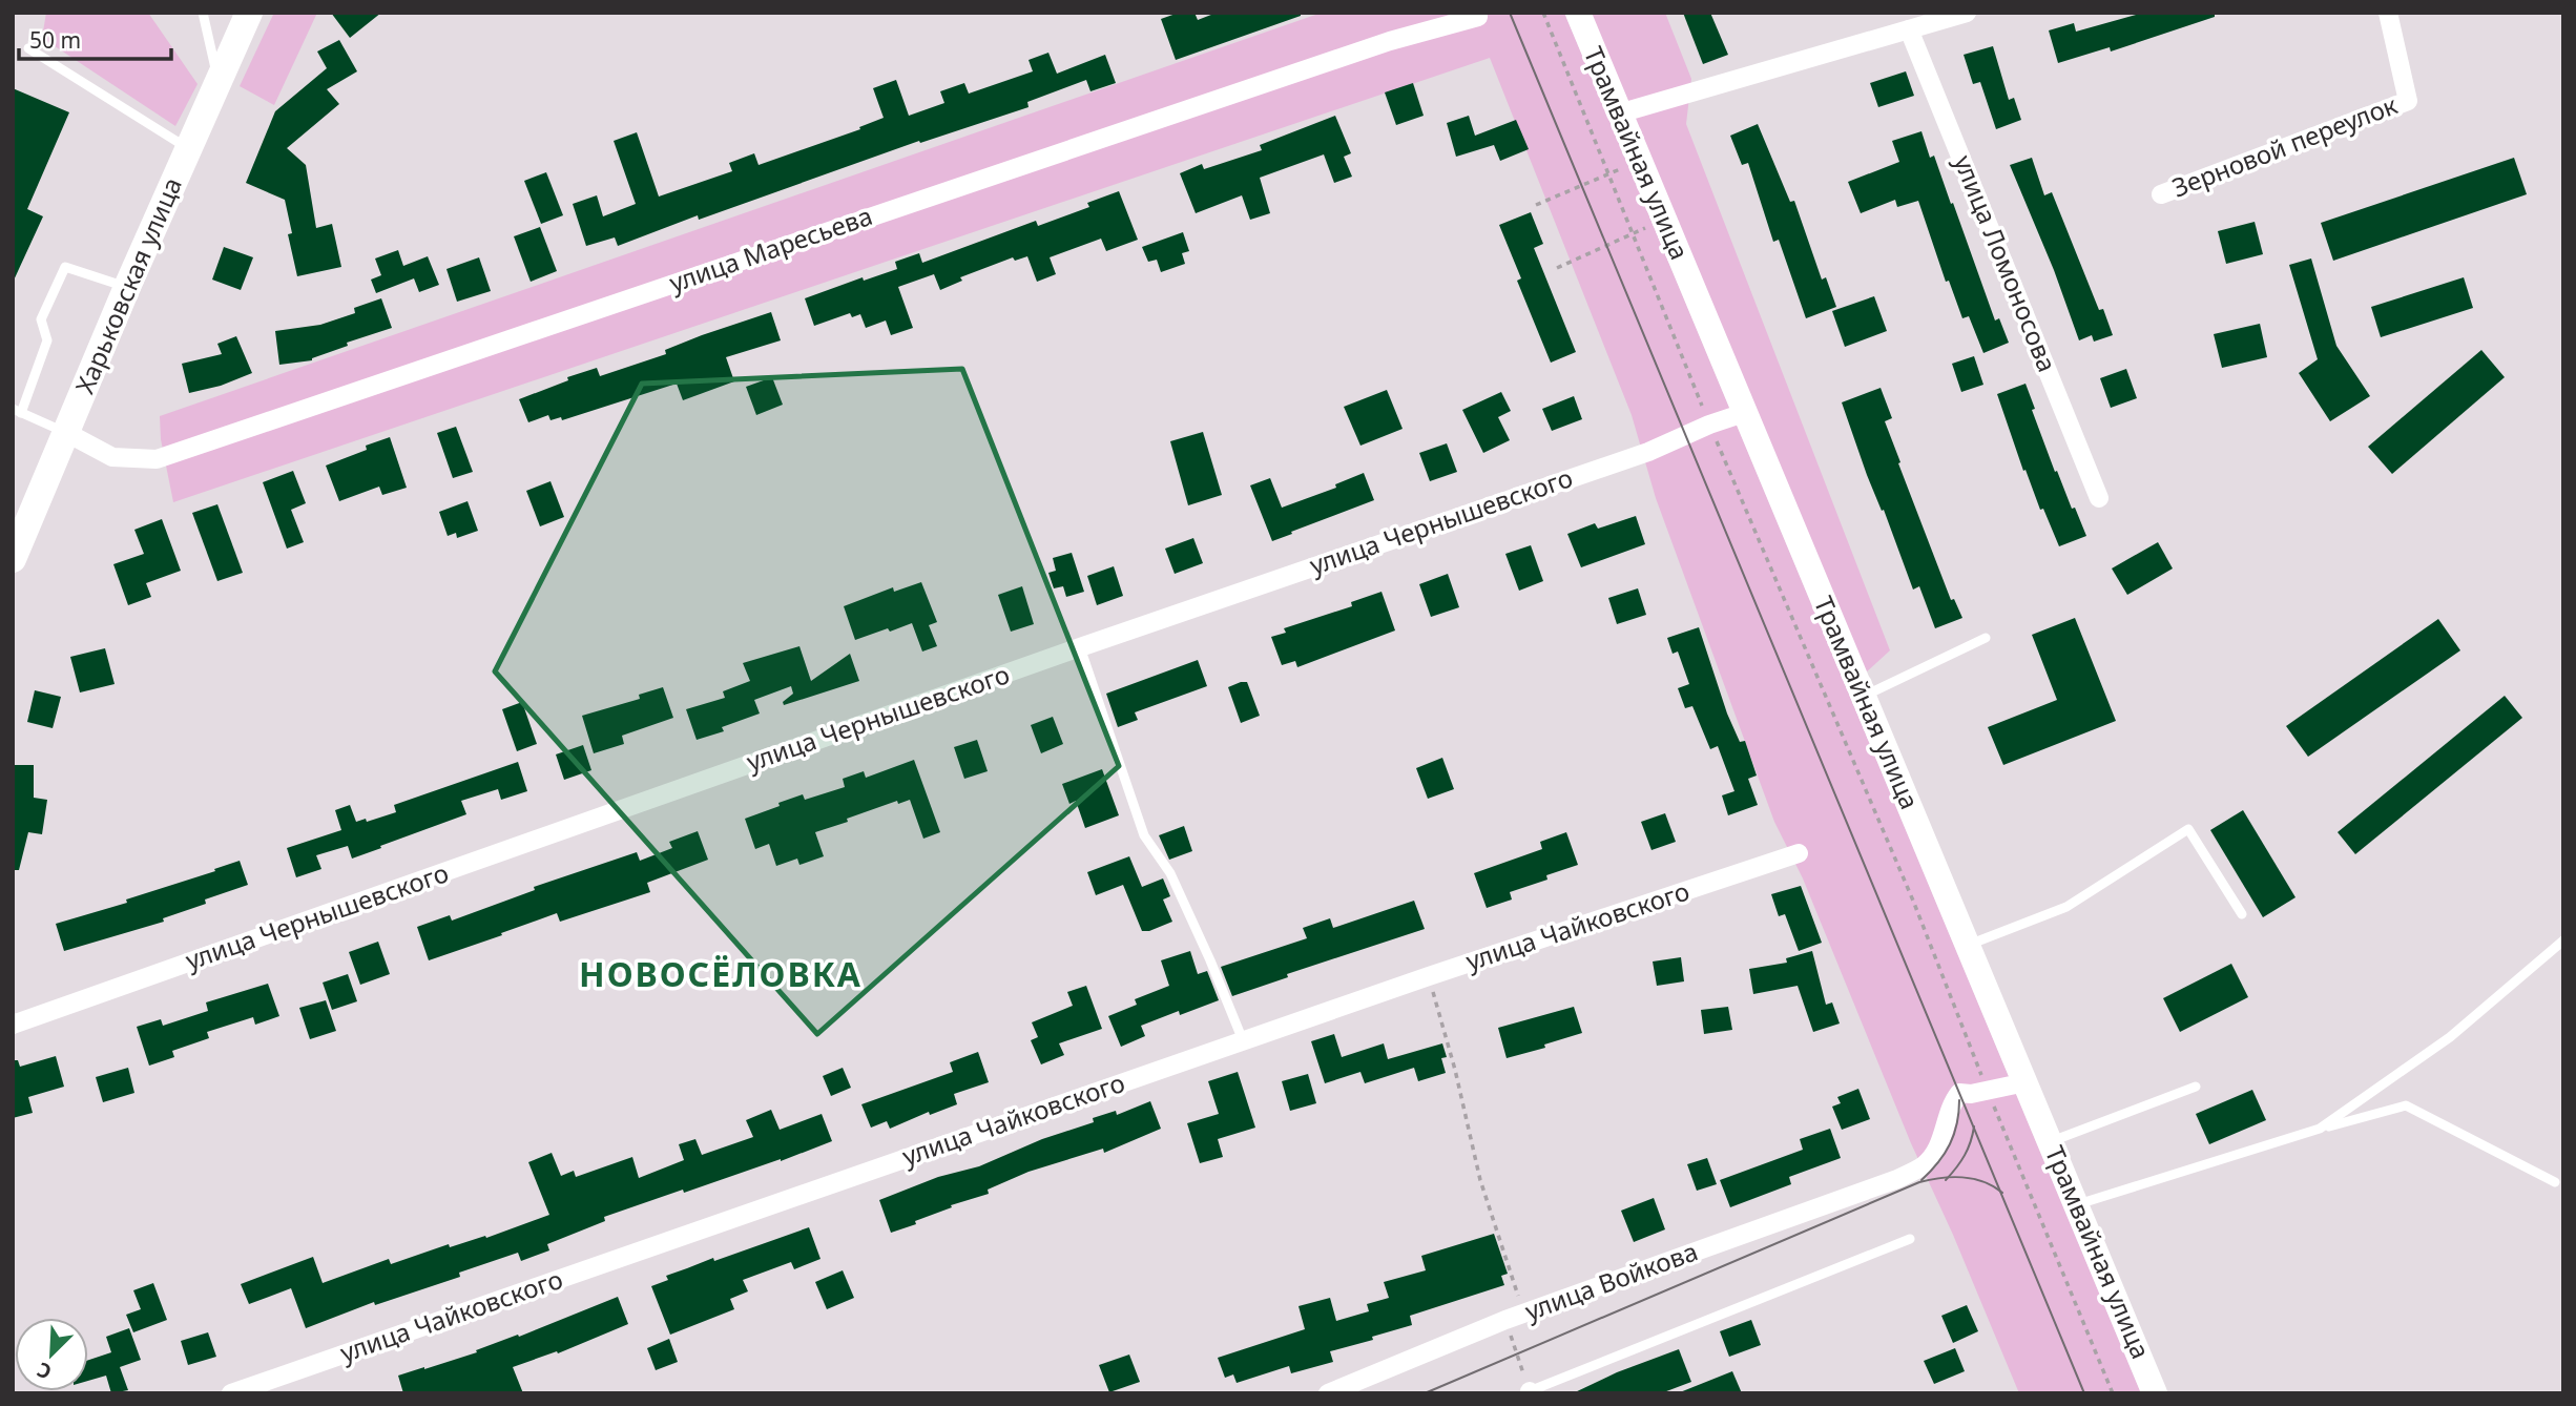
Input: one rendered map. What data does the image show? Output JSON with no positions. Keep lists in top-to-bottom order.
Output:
{
  "streets": {
    "main road": ["Трамвайная улица", "Харьковская улица"],
    "street": [
      "Зерновой переулок",
      "улица Маресьева",
      "улица Ломоносова",
      "улица Чернышевского",
      "улица Чайковского",
      "улица Войкова"
    ]
  },
  "crossings": [
    ["Трамвайная улица", "улица Чернышевского"],
    ["улица Маресьева", "Харьковская улица"]
  ],
  "districts": ["НОВОСЁЛОВКА"],
  "scale_bar": "50 m",
  "north": "bottom left"
}
